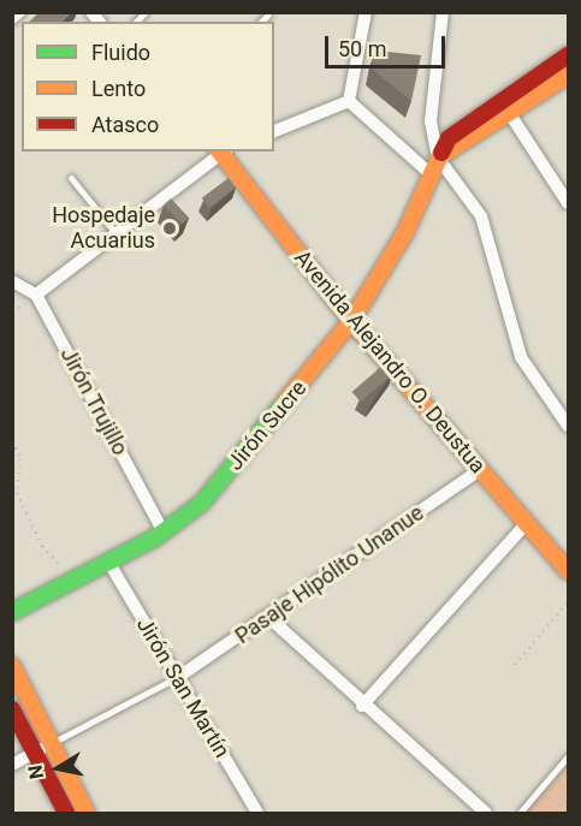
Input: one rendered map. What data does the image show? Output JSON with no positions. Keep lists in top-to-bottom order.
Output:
{
  "streets": {
    "street": [
      "Avenida Alejandro O. Deustua",
      "Jirón Trujillo",
      "Jirón Sucre",
      "Pasaje Hipólito Unanue",
      "Jirón San Martín"
    ]
  },
  "crossings": [
    ["Avenida Alejandro O. Deustua", "Jirón Sucre"],
    ["Avenida Alejandro O. Deustua", "Pasaje Hipólito Unanue"],
    ["Jirón Trujillo", "Jirón Sucre"],
    ["Jirón Sucre", "Jirón San Martín"],
    ["Pasaje Hipólito Unanue", "Jirón San Martín"]
  ],
  "places": ["Hospedaje Acuarius"],
  "legend": ["Fluido", "Lento", "Atasco"],
  "scale_bar": "50 m",
  "north": "left"
}
